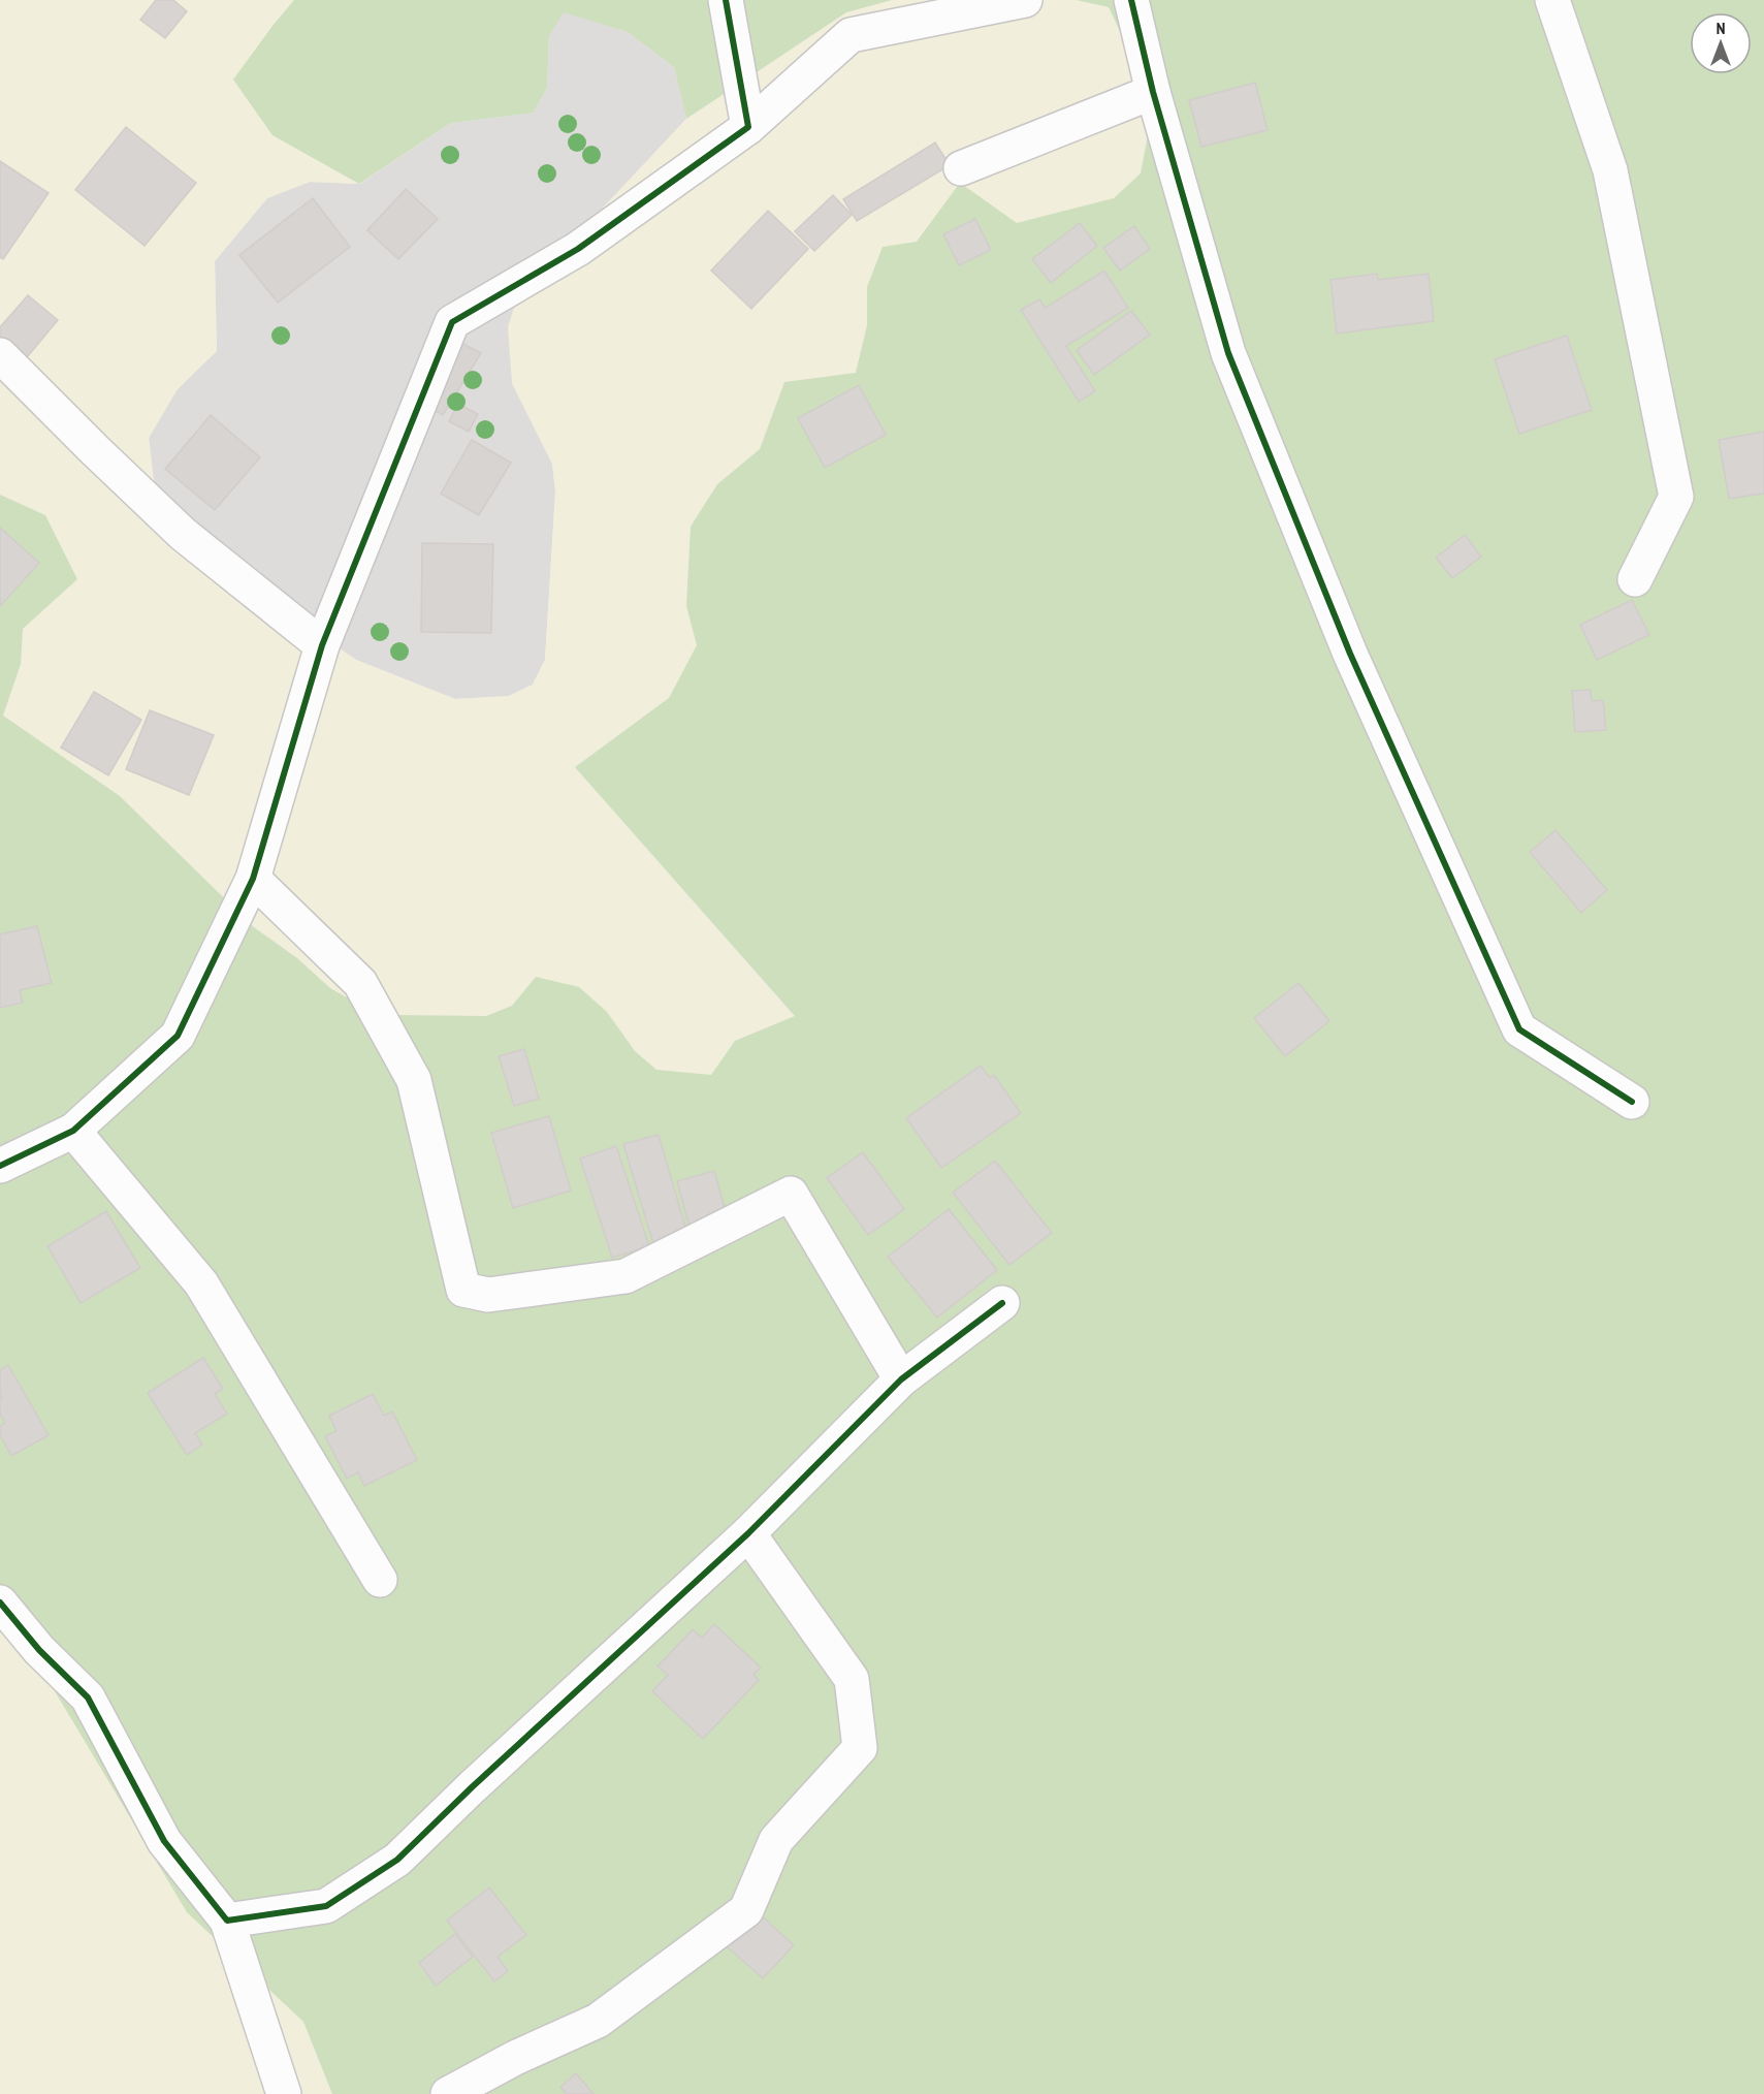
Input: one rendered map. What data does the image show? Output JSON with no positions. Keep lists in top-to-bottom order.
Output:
{
  "north": "top"
}
